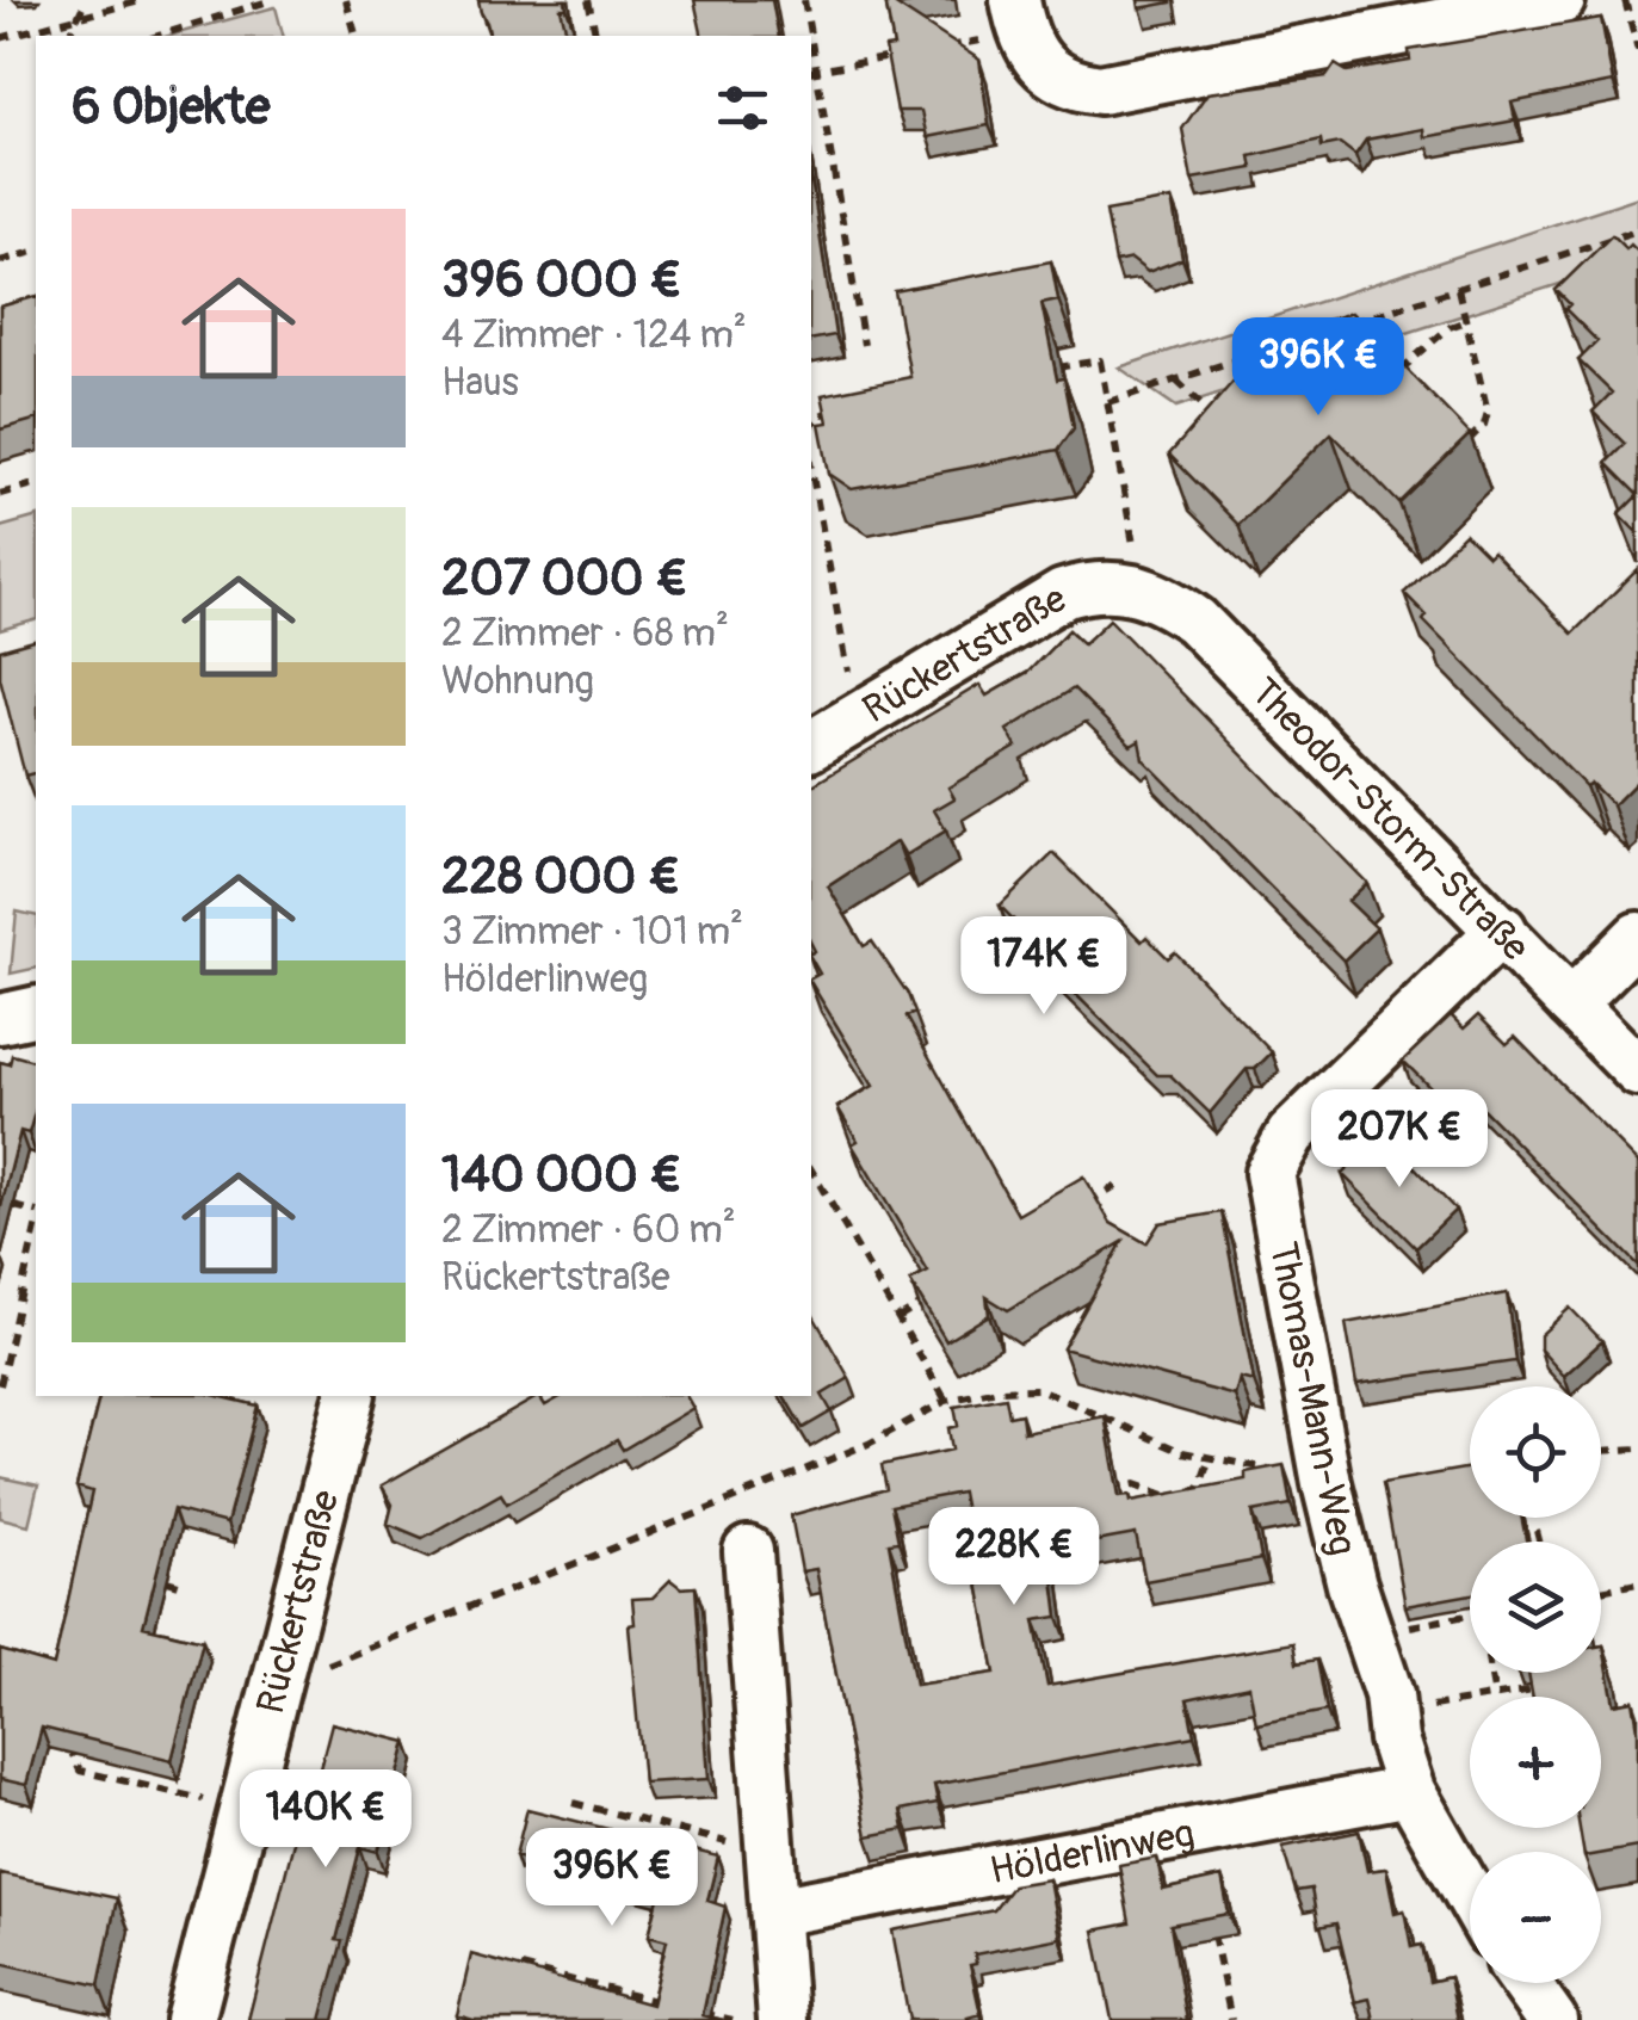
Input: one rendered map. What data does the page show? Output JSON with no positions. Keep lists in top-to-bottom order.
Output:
{
  "streets": {
    "street": [
      "Rückertstraße",
      "Theodor-Storm-Straße",
      "Thomas-Mann-Weg",
      "Hölderlinweg"
    ]
  },
  "crossings": [
    ["Rückertstraße", "Theodor-Storm-Straße"],
    ["Theodor-Storm-Straße", "Thomas-Mann-Weg"],
    ["Thomas-Mann-Weg", "Hölderlinweg"]
  ],
  "page": {
    "heading": "6 Objekte",
    "list": [
      {
        "name": "396 000 €",
        "note": "4 Zimmer · 124 m² · Haus"
      },
      {
        "name": "207 000 €",
        "note": "2 Zimmer · 68 m² · Wohnung"
      },
      {
        "name": "228 000 €",
        "note": "3 Zimmer · 101 m² · Hölderlinweg"
      },
      {
        "name": "140 000 €",
        "note": "2 Zimmer · 60 m² · Rückertstraße"
      }
    ],
    "price": [
      "396K €",
      "174K €",
      "207K €",
      "228K €",
      "140K €",
      "396K €"
    ],
    "map_buttons": ["+", "−"]
  }
}
